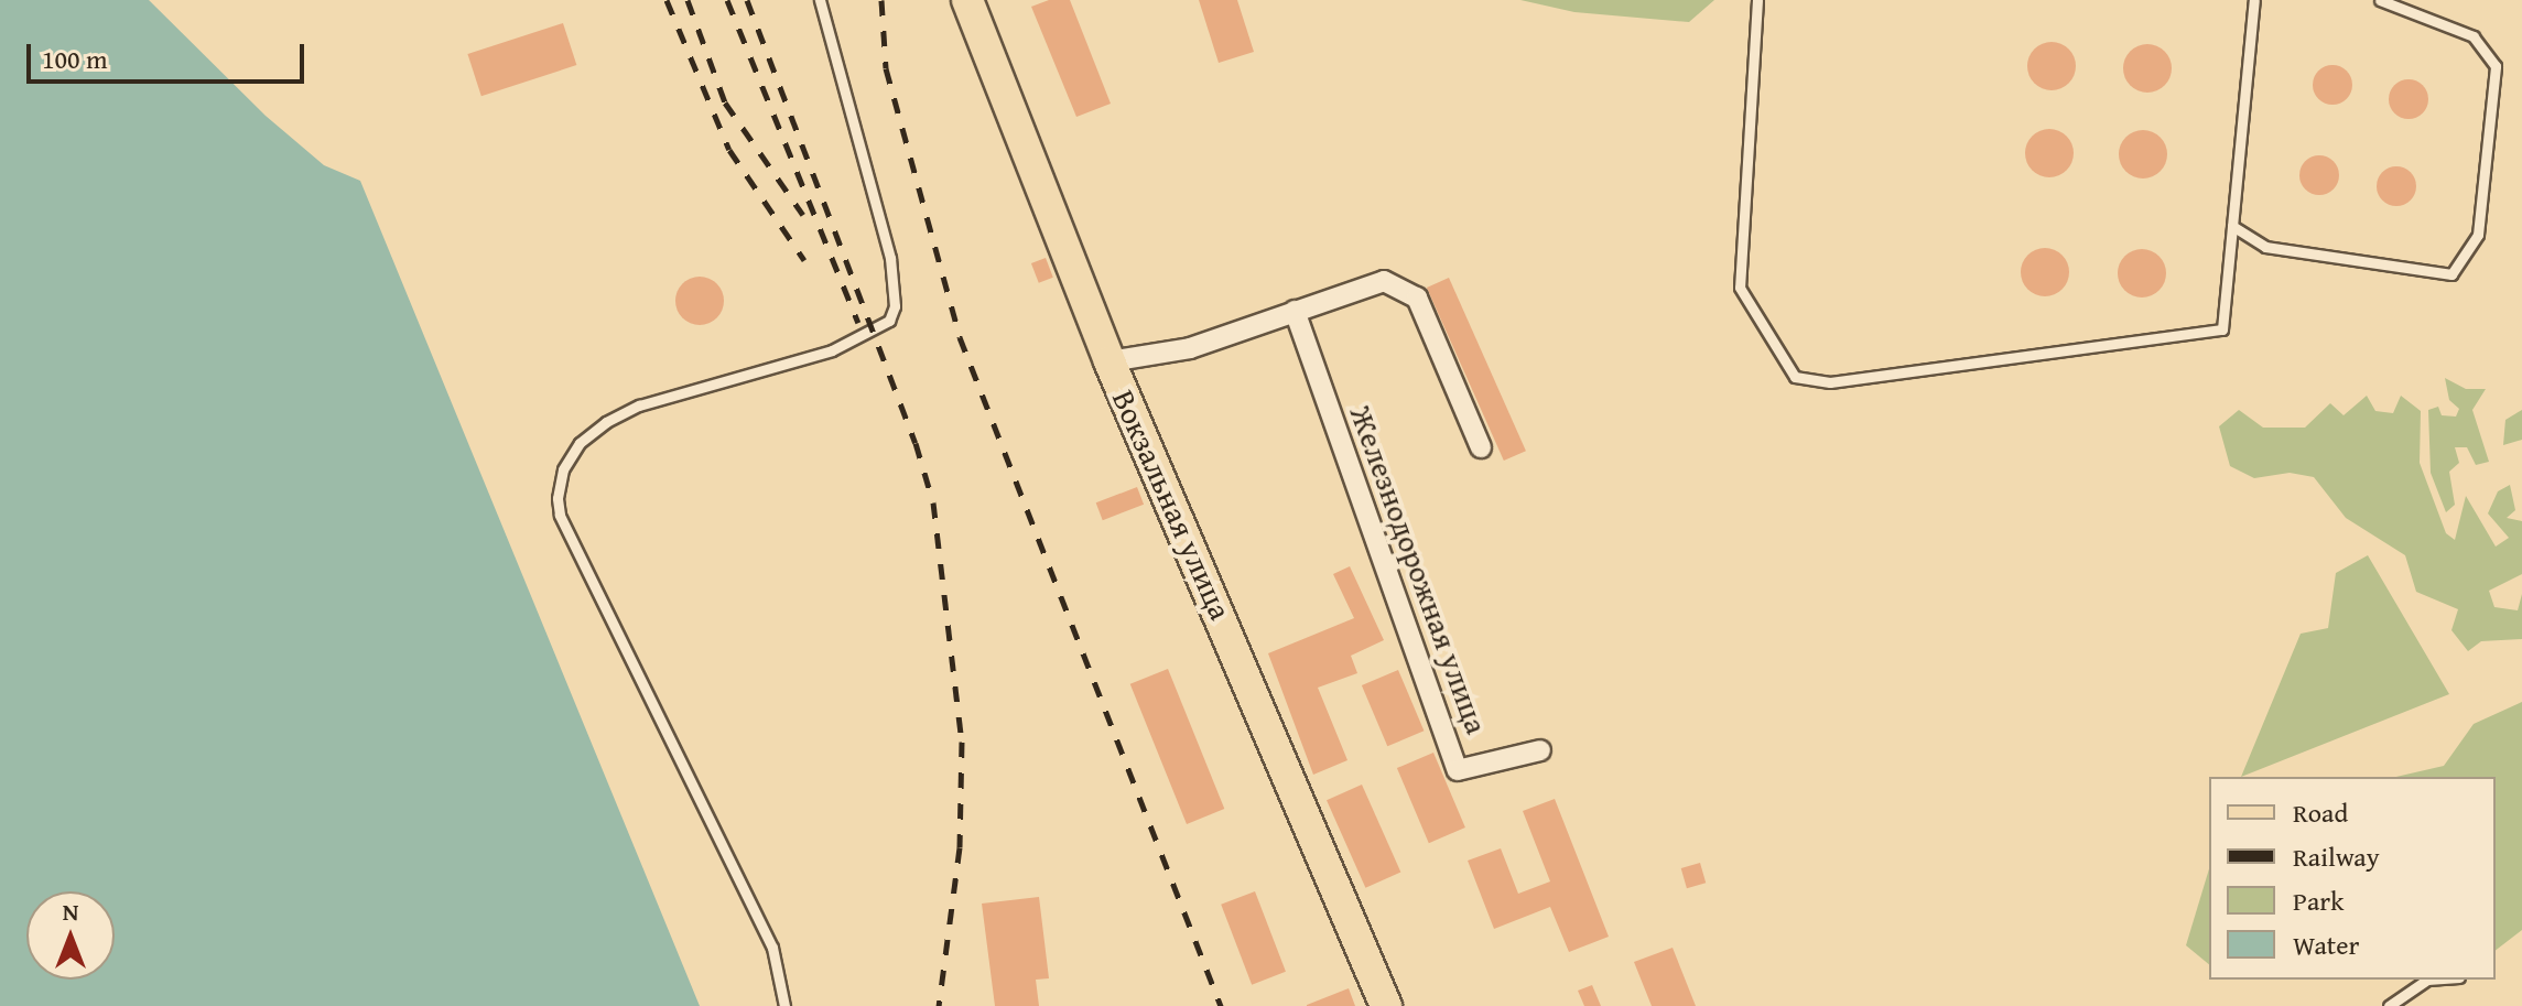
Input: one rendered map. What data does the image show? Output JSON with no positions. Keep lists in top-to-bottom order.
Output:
{
  "streets": {
    "main road": ["Вокзальная улица"],
    "street": ["Железнодорожная улица"]
  },
  "legend": [
    "Road",
    "Railway",
    "Park",
    "Water"
  ],
  "scale_bar": "100 m",
  "north": "top"
}
